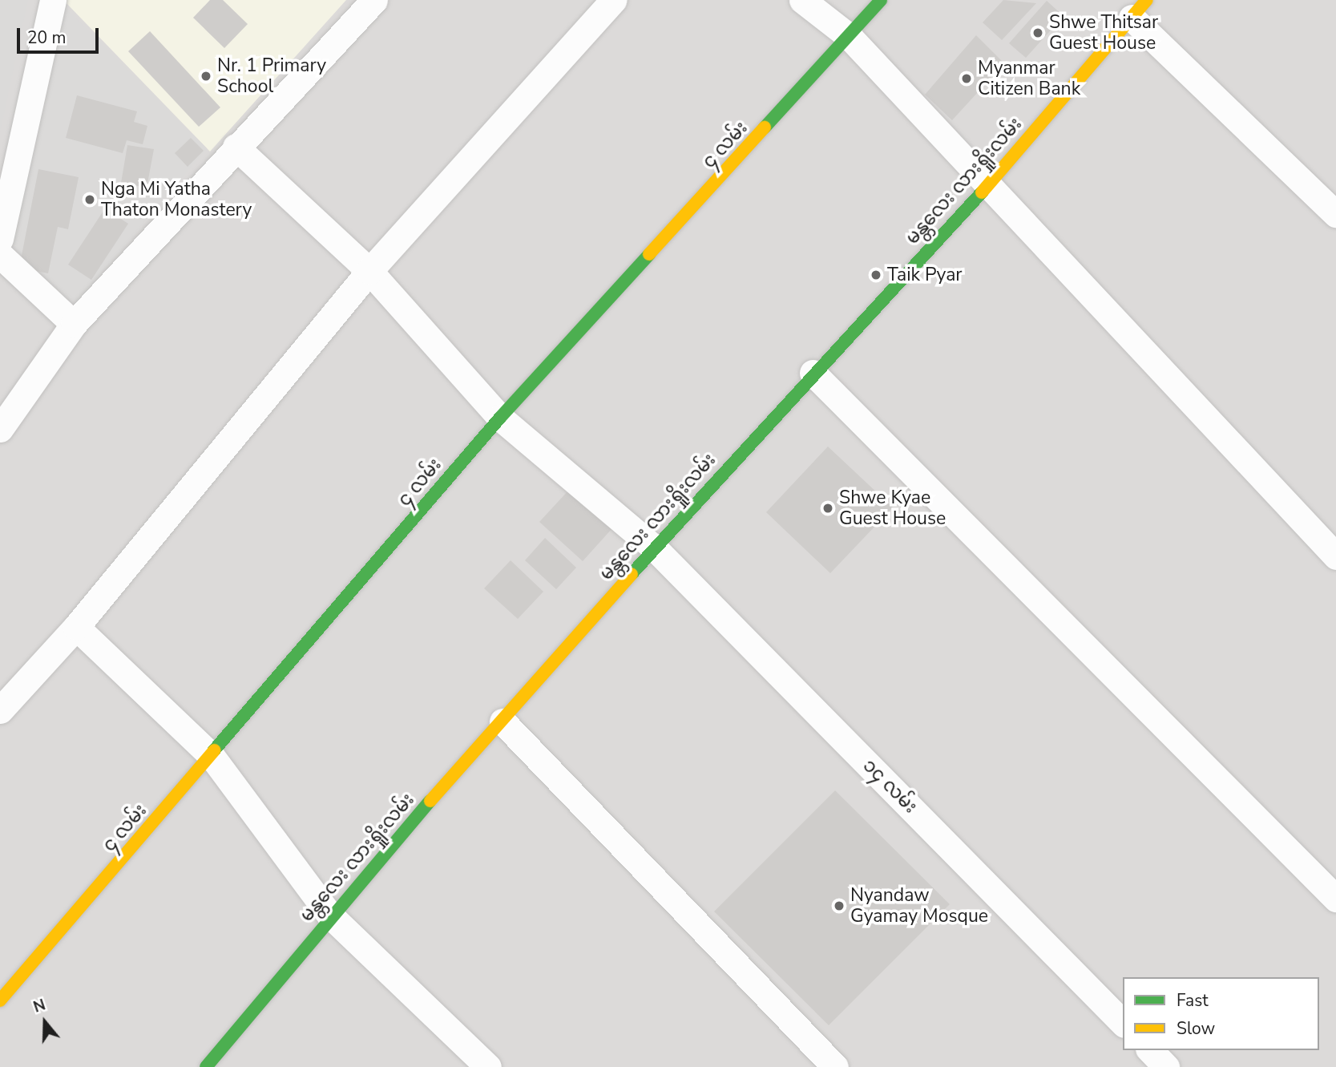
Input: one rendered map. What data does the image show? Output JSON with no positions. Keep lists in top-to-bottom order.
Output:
{
  "streets": {
    "main road": ["၄ လမ်း", "မန္တလေး လားရှိုးလမ်း"],
    "street": ["၁၄ လမ်း"]
  },
  "crossings": [
    ["၄ လမ်း", "၁၄ လမ်း"],
    ["မန္တလေး လားရှိုးလမ်း", "၁၄ လမ်း"]
  ],
  "places": [
    "Shwe Thitsar Guest House",
    "Nr. 1 Primary School",
    "Myanmar Citizen Bank",
    "Nga Mi Yatha Thaton Monastery",
    "Taik Pyar",
    "Shwe Kyae Guest House",
    "Nyandaw Gyamay Mosque"
  ],
  "legend": ["Fast", "Slow"],
  "scale_bar": "20 m",
  "north": "top"
}
